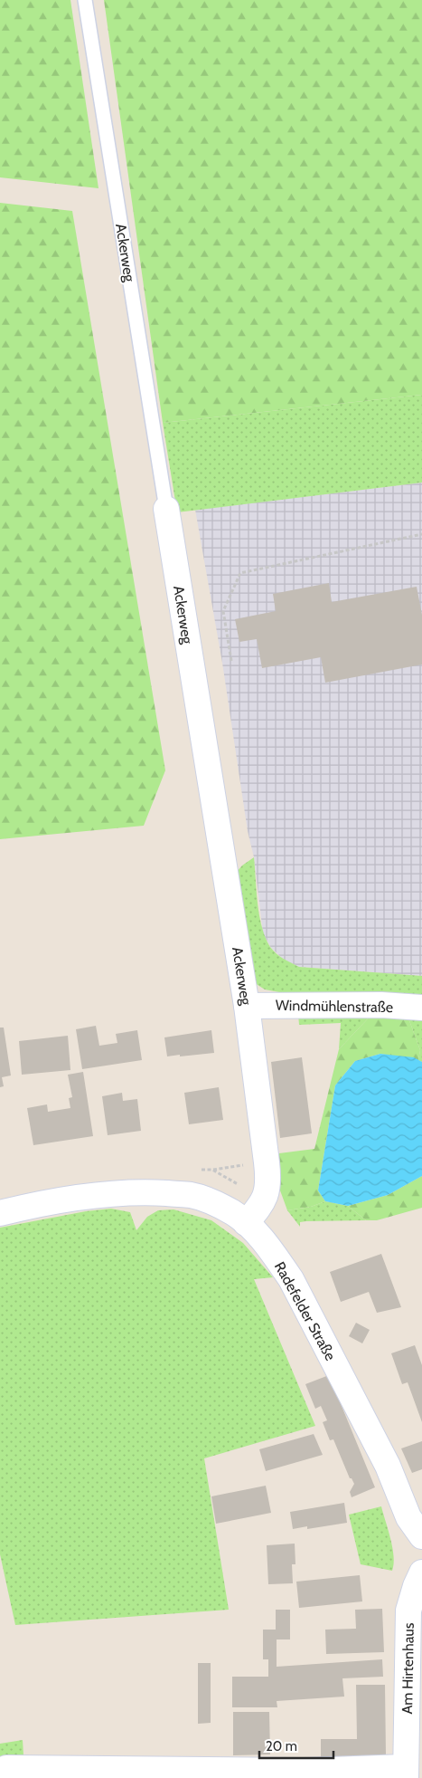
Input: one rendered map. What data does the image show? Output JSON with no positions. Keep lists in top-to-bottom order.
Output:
{
  "streets": {
    "street": [
      "Ackerweg",
      "Windmühlenstraße",
      "Radefelder Straße",
      "Am Hirtenhaus"
    ]
  },
  "crossings": [
    ["Ackerweg", "Windmühlenstraße"],
    ["Ackerweg", "Radefelder Straße"]
  ],
  "scale_bar": "20 m"
}
